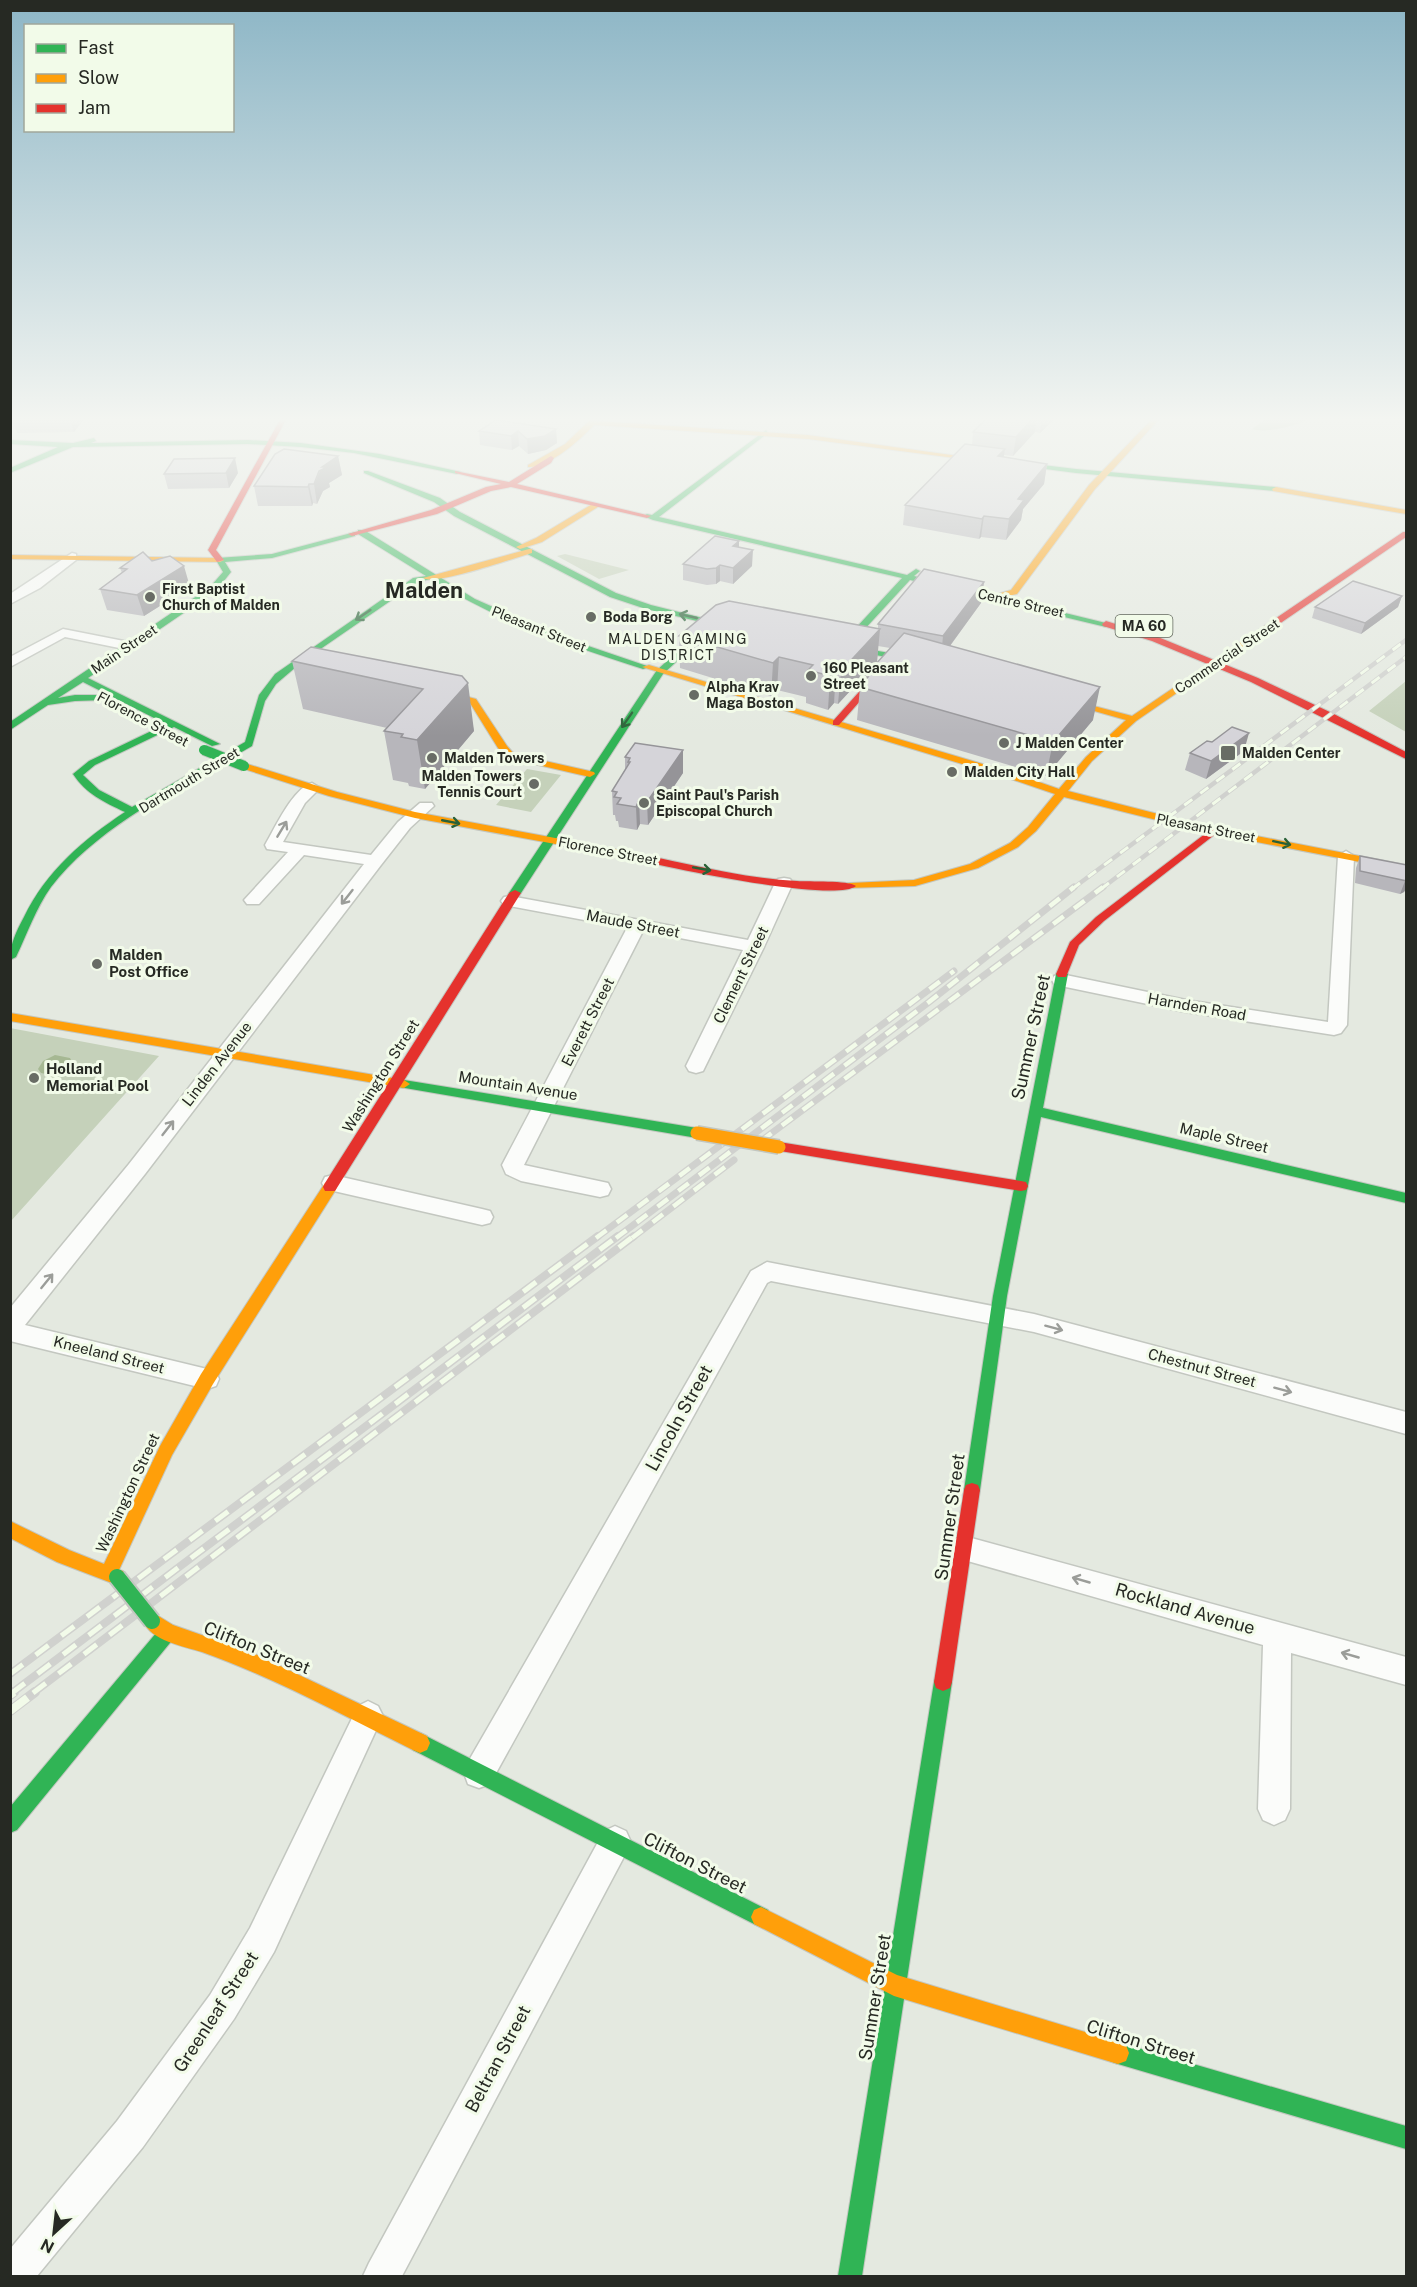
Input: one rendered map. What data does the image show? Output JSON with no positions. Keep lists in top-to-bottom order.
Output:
{
  "streets": {
    "street": [
      "Centre Street",
      "MA 60",
      "Pleasant Street",
      "Main Street",
      "Commercial Street",
      "Florence Street",
      "Dartmouth Street",
      "Maude Street",
      "Clement Street",
      "Harnden Road",
      "Everett Street",
      "Summer Street",
      "Linden Avenue",
      "Washington Street",
      "Mountain Avenue",
      "Maple Street",
      "Kneeland Street",
      "Chestnut Street",
      "Lincoln Street",
      "Rockland Avenue",
      "Clifton Street",
      "Greenleaf Street",
      "Beltran Street"
    ]
  },
  "crossings": [
    ["Centre Street", "Commercial Street"],
    ["Pleasant Street", "Commercial Street"],
    ["Pleasant Street", "Florence Street"],
    ["Pleasant Street", "Dartmouth Street"],
    ["Pleasant Street", "Harnden Road"],
    ["Pleasant Street", "Summer Street"],
    ["Pleasant Street", "Washington Street"],
    ["Main Street", "Florence Street"],
    ["Commercial Street", "Florence Street"],
    ["Florence Street", "Clement Street"],
    ["Florence Street", "Linden Avenue"],
    ["Florence Street", "Washington Street"],
    ["Maude Street", "Clement Street"],
    ["Maude Street", "Everett Street"],
    ["Maude Street", "Washington Street"],
    ["Harnden Road", "Summer Street"],
    ["Everett Street", "Mountain Avenue"],
    ["Summer Street", "Mountain Avenue"],
    ["Summer Street", "Maple Street"],
    ["Summer Street", "Chestnut Street"],
    ["Summer Street", "Lincoln Street"],
    ["Summer Street", "Rockland Avenue"],
    ["Summer Street", "Clifton Street"],
    ["Linden Avenue", "Mountain Avenue"],
    ["Washington Street", "Mountain Avenue"],
    ["Washington Street", "Kneeland Street"],
    ["Washington Street", "Clifton Street"],
    ["Chestnut Street", "Lincoln Street"],
    ["Lincoln Street", "Clifton Street"],
    ["Clifton Street", "Greenleaf Street"],
    ["Clifton Street", "Beltran Street"]
  ],
  "one_way": ["Chestnut Street", "Rockland Avenue"],
  "districts": ["Malden", "MALDEN GAMING DISTRICT"],
  "places": {
    "other": [
      "First Baptist Church of Malden",
      "Boda Borg",
      "160 Pleasant Street",
      "Alpha Krav Maga Boston",
      "J Malden Center",
      "Malden Towers",
      "Malden City Hall",
      "Malden Towers Tennis Court",
      "Saint Paul's Parish Episcopal Church",
      "Malden Post Office",
      "Holland Memorial Pool"
    ],
    "transit": ["Malden Center"]
  },
  "legend": ["Fast", "Slow", "Jam"],
  "north": "bottom left"
}
